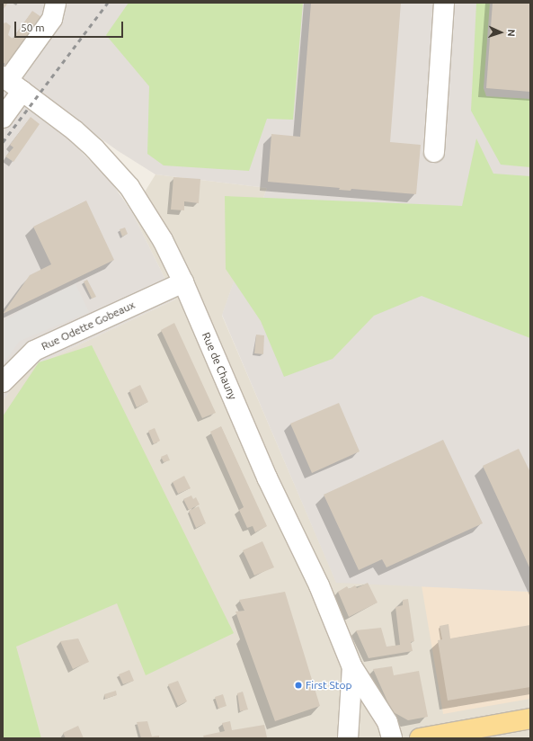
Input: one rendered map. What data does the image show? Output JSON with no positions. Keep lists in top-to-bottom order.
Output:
{
  "streets": {
    "street": ["Rue Odette Gobeaux", "Rue de Chauny"]
  },
  "crossings": [
    ["Rue Odette Gobeaux", "Rue de Chauny"]
  ],
  "places": ["First Stop"],
  "scale_bar": "50 m",
  "north": "right"
}
